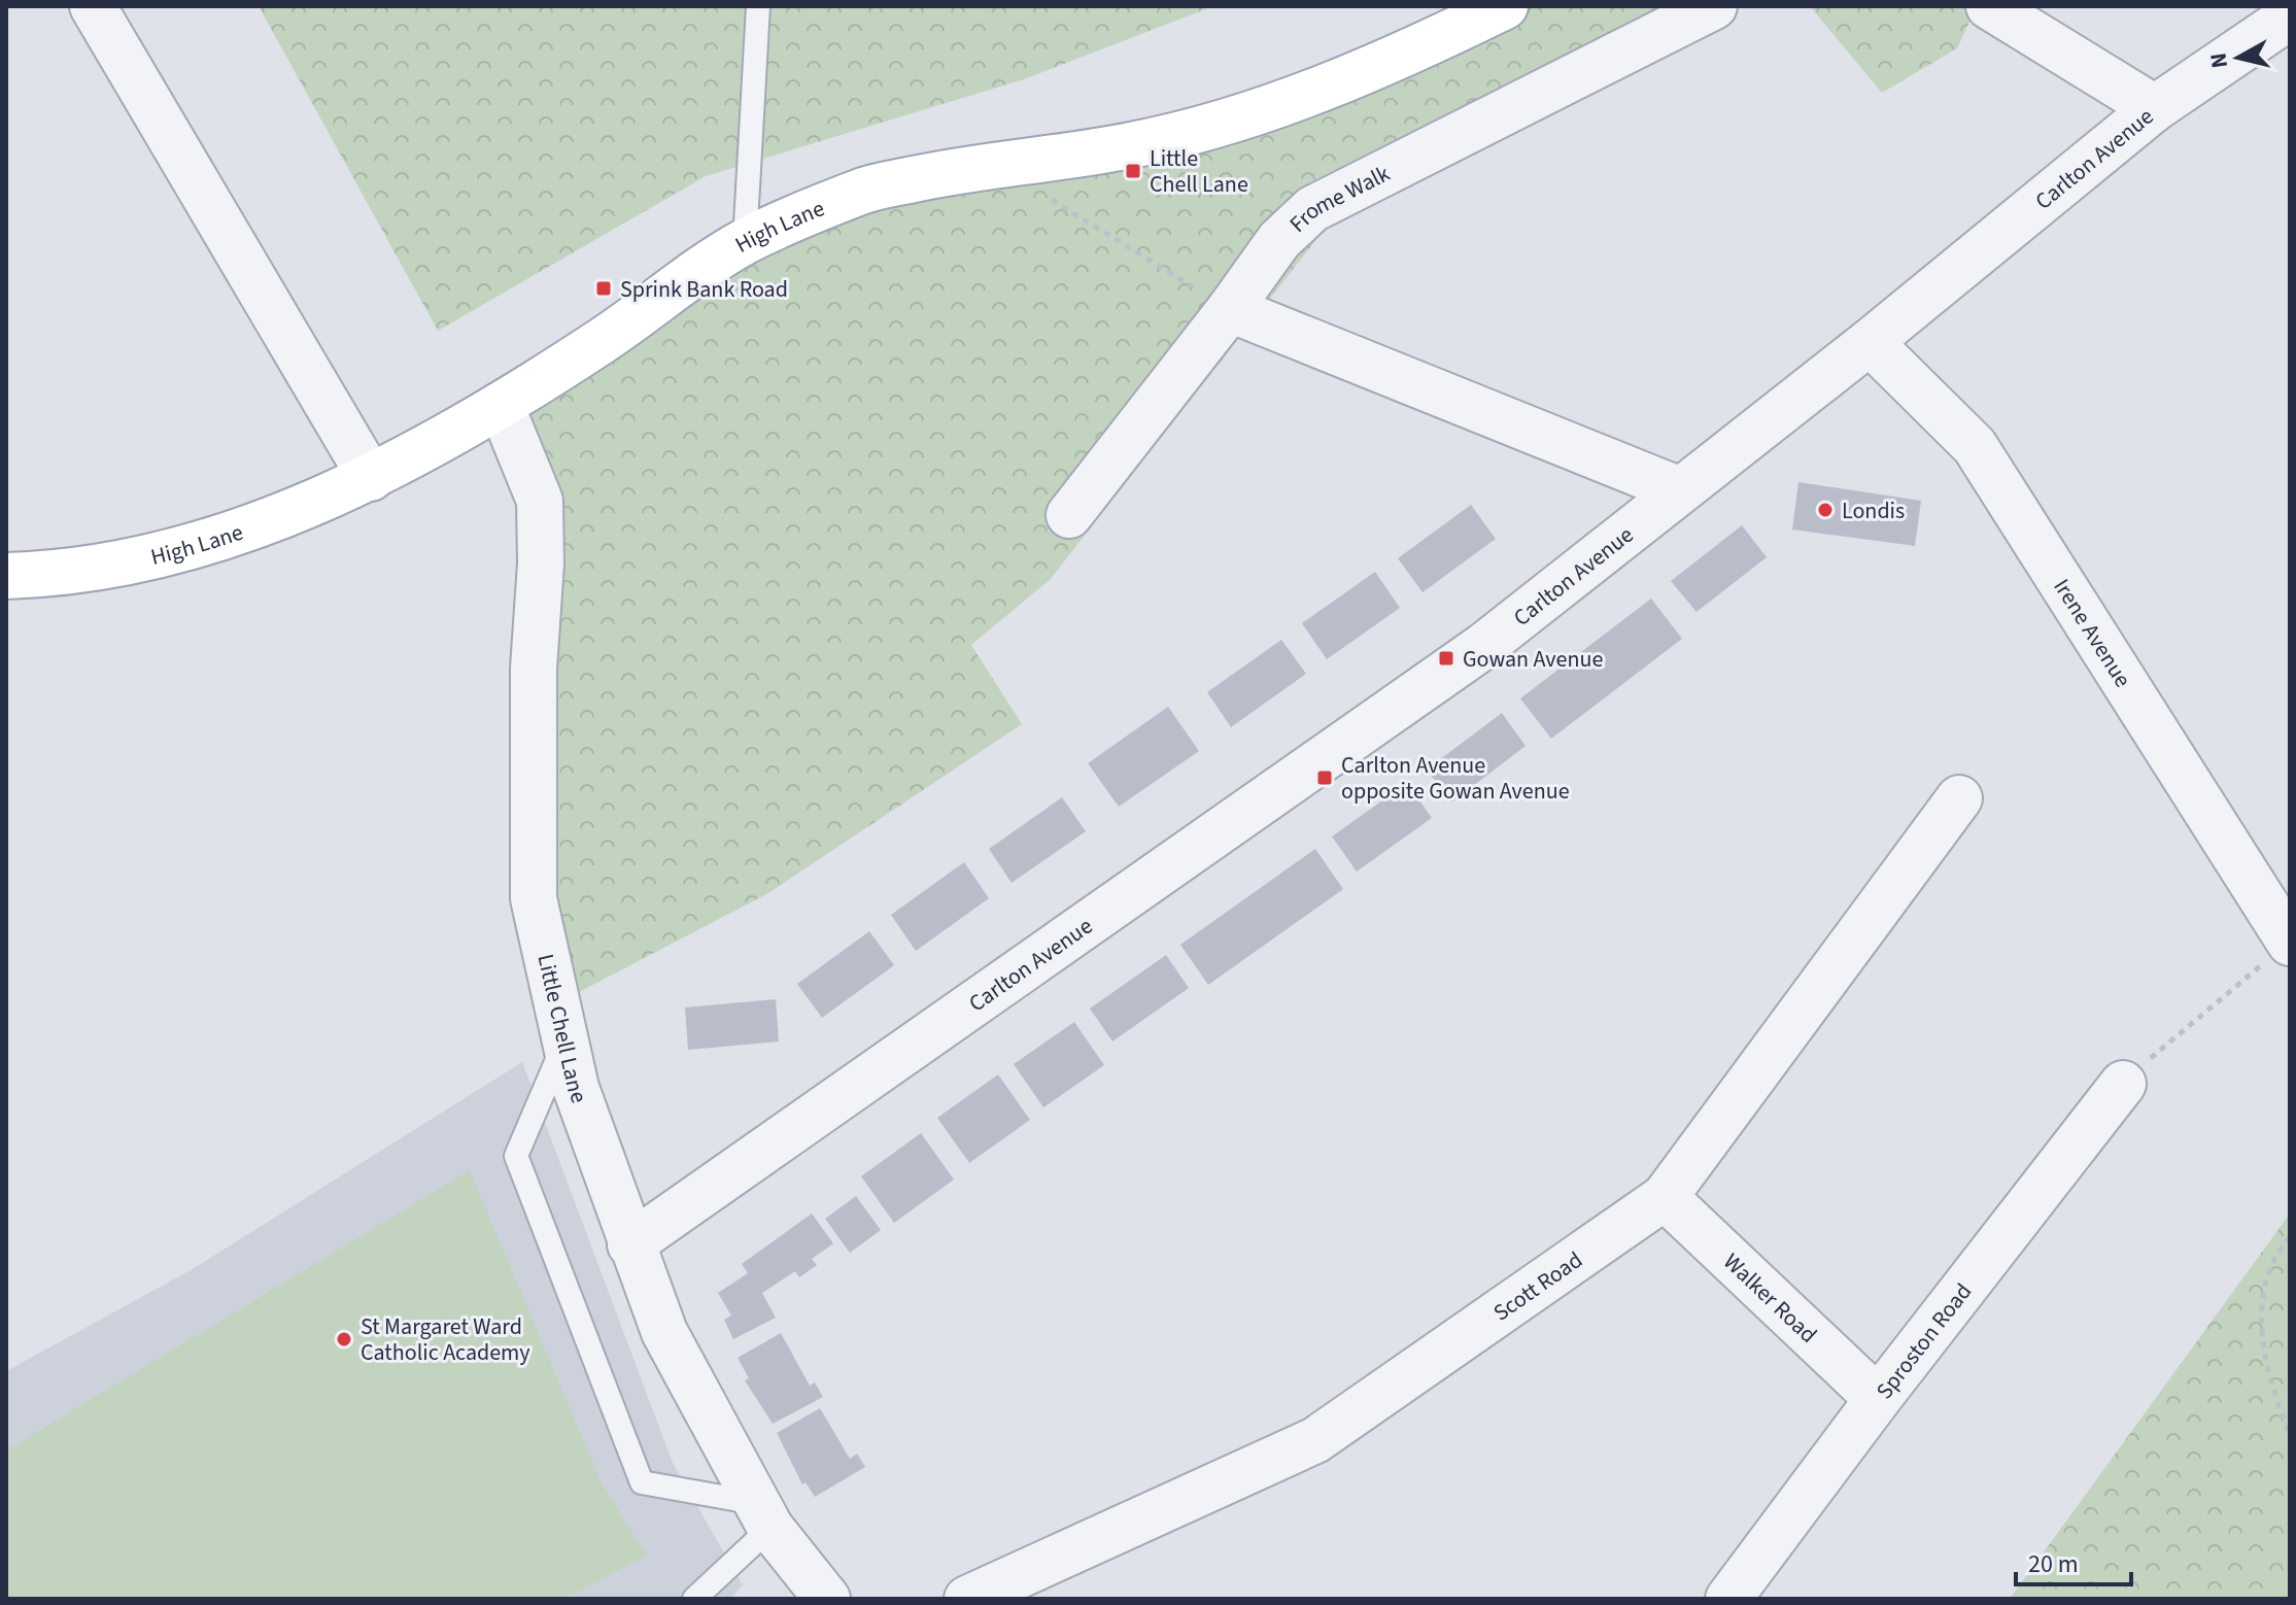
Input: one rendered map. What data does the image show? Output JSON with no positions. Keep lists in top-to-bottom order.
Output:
{
  "streets": {
    "main road": ["High Lane"],
    "street": [
      "Carlton Avenue",
      "Frome Walk",
      "Irene Avenue",
      "Little Chell Lane",
      "Scott Road",
      "Walker Road",
      "Sproston Road"
    ]
  },
  "crossings": [
    ["Carlton Avenue", "Irene Avenue"],
    ["Carlton Avenue", "Little Chell Lane"],
    ["High Lane", "Little Chell Lane"],
    ["Scott Road", "Walker Road"],
    ["Walker Road", "Sproston Road"]
  ],
  "places": {
    "transit": [
      "Little Chell Lane",
      "Sprink Bank Road",
      "Gowan Avenue",
      "Carlton Avenue opposite Gowan Avenue"
    ],
    "other": ["Londis", "St Margaret Ward Catholic Academy"]
  },
  "scale_bar": "20 m",
  "north": "left"
}
